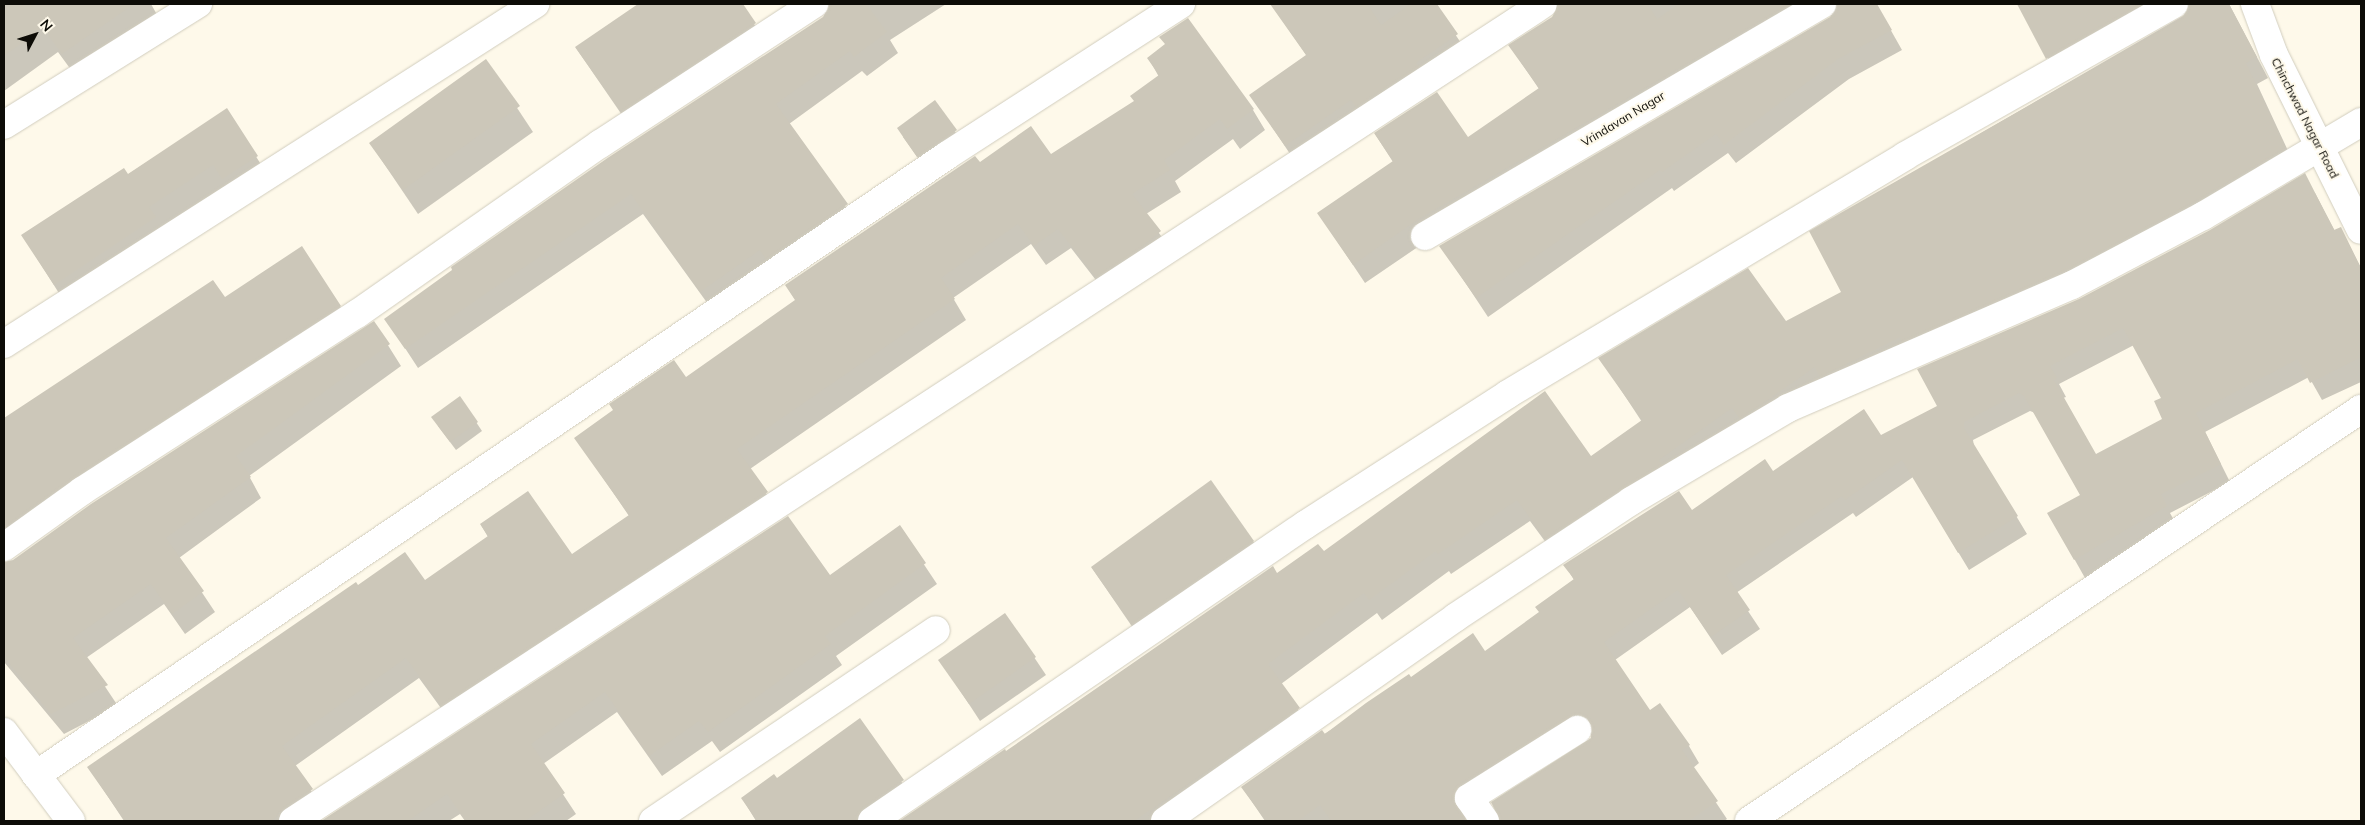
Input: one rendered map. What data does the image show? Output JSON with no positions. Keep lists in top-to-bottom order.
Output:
{
  "streets": {
    "street": ["Chinchwad Nagar Road", "Vrindavan Nagar"]
  },
  "north": "top right"
}
